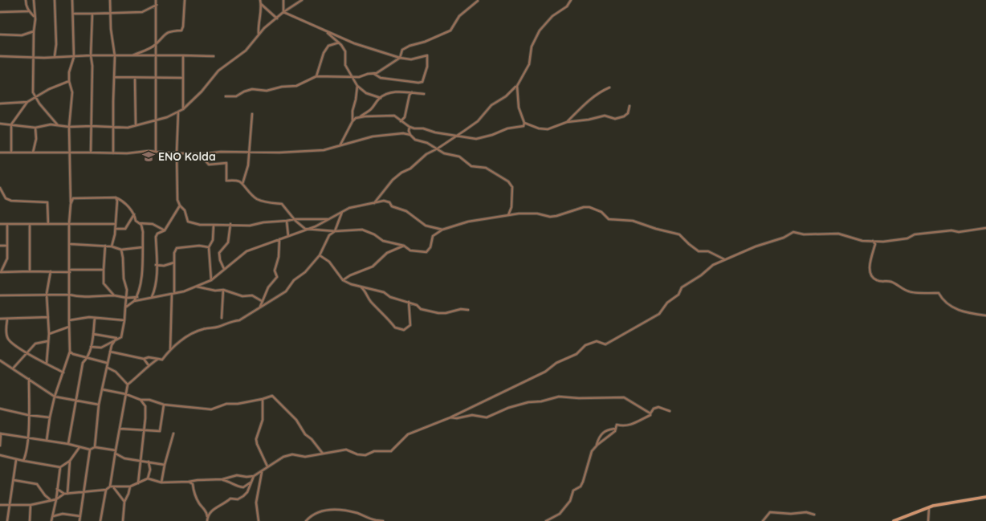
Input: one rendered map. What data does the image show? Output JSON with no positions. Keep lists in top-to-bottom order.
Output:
{
  "places": {
    "school or university": ["ENO Kolda"]
  }
}
